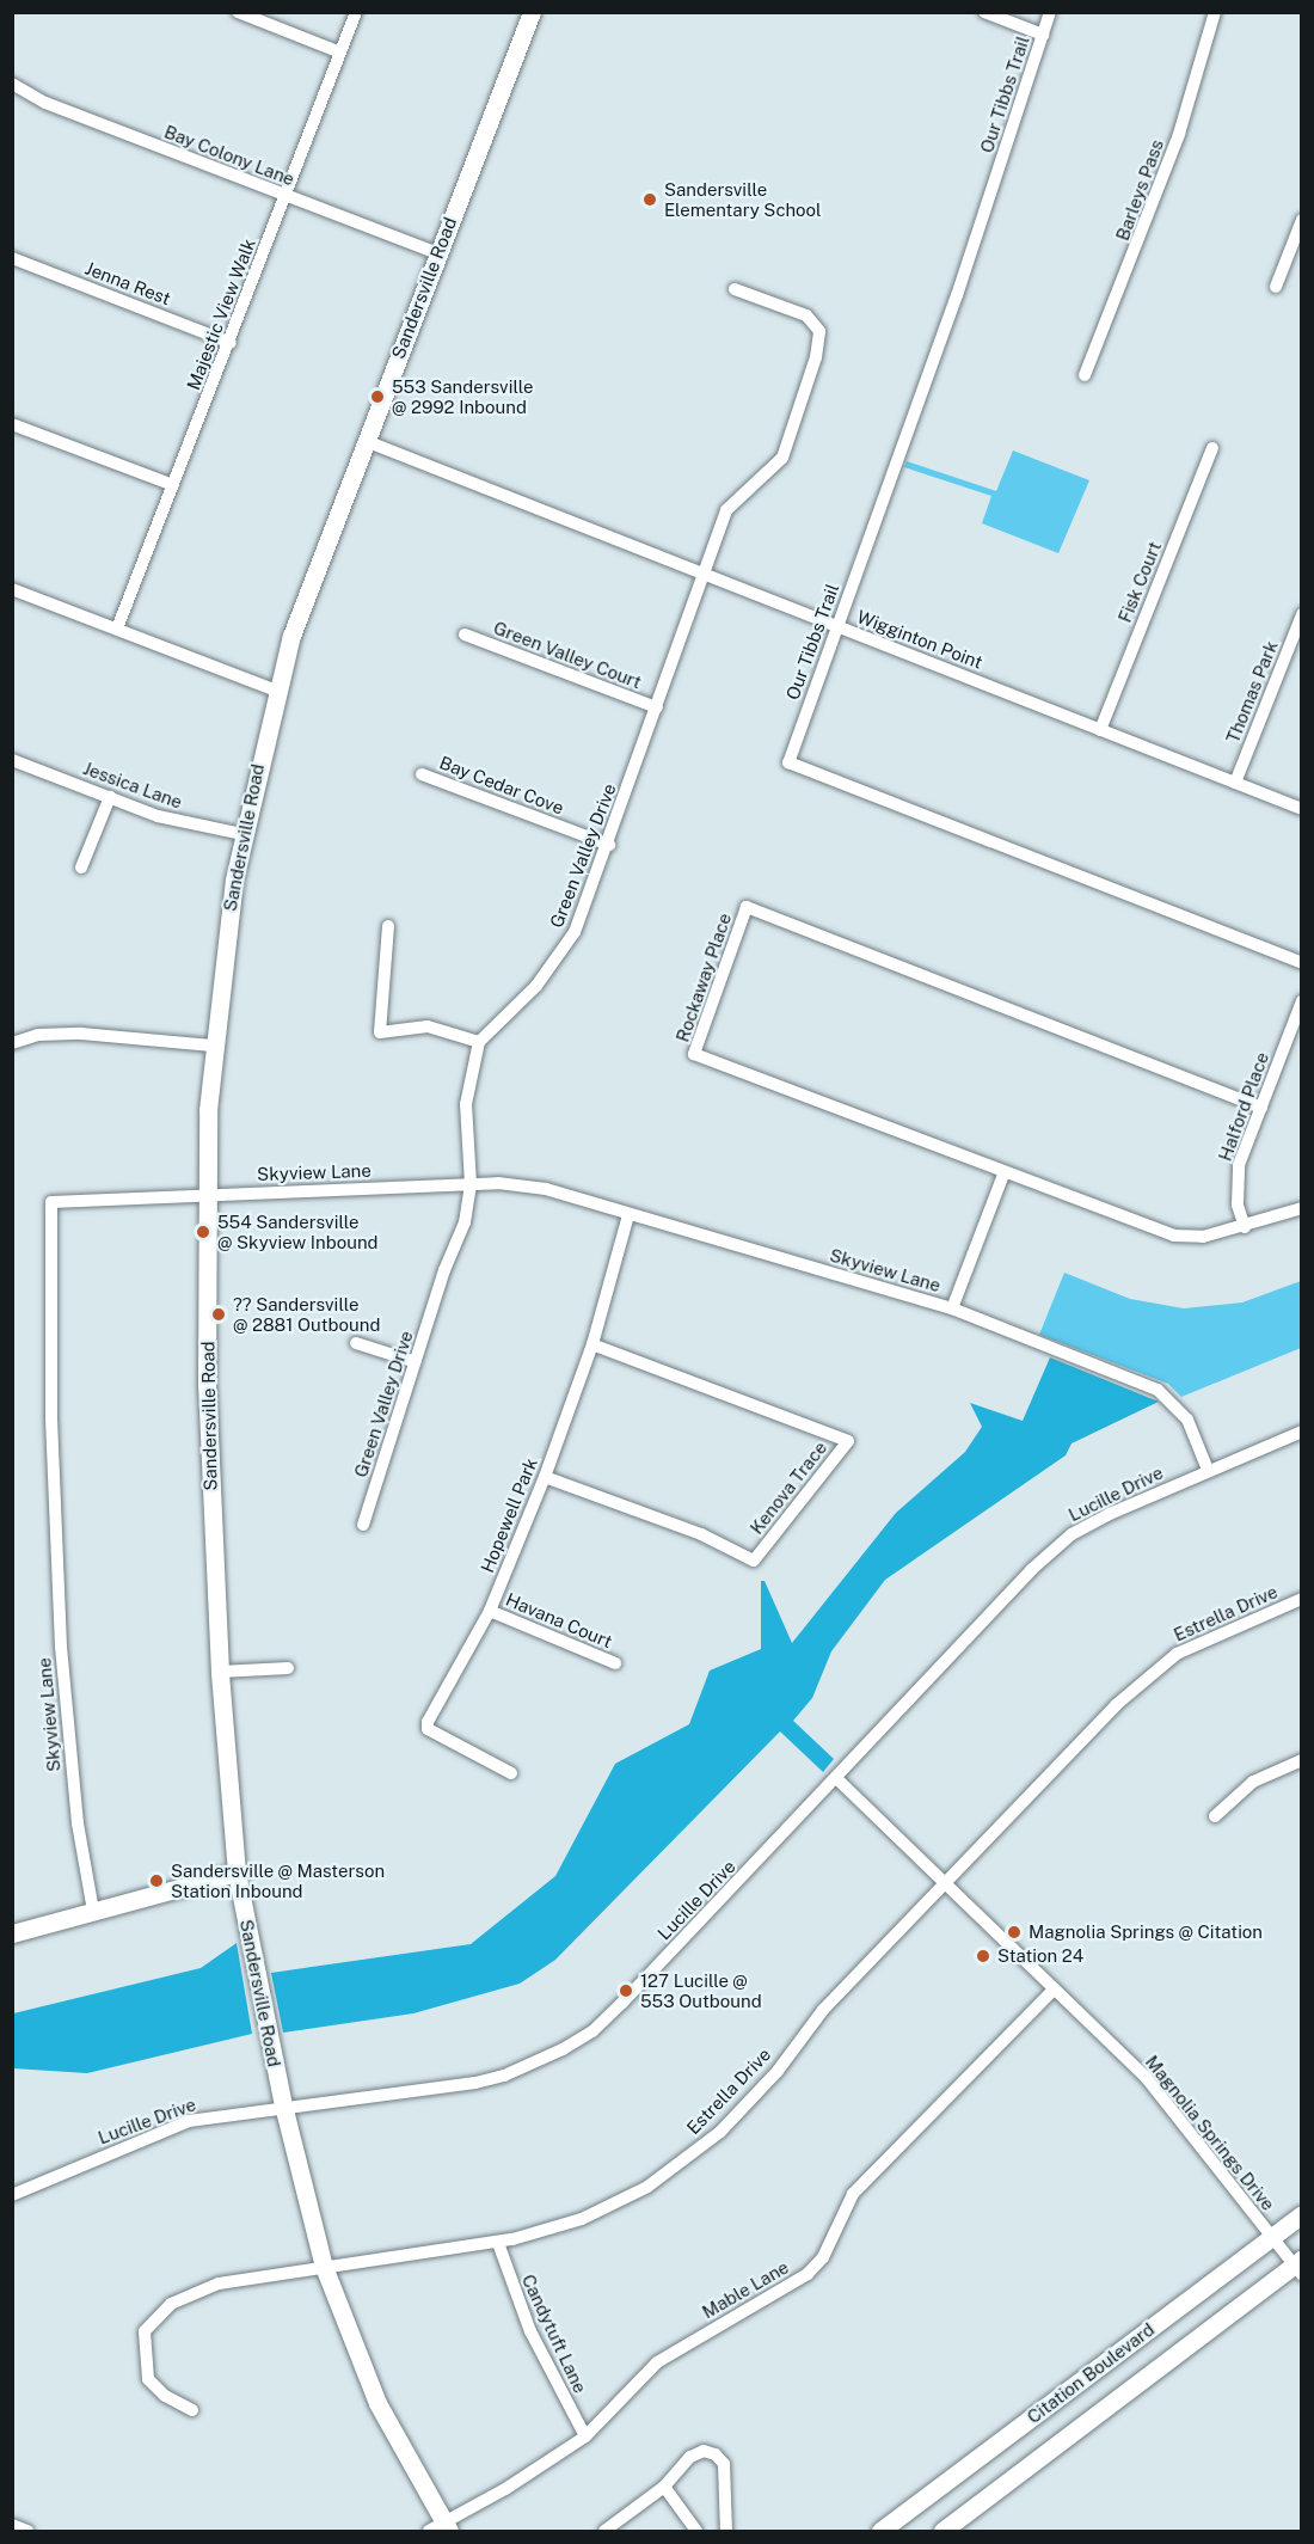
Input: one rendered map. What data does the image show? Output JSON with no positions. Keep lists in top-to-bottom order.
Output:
{
  "streets": {
    "street": [
      "Our Tibbs Trail",
      "Bay Colony Lane",
      "Barleys Pass",
      "Jenna Rest",
      "Sandersville Road",
      "Majestic View Walk",
      "Fisk Court",
      "Wigginton Point",
      "Green Valley Court",
      "Thomas Park",
      "Jessica Lane",
      "Bay Cedar Cove",
      "Green Valley Drive",
      "Rockaway Place",
      "Halford Place",
      "Skyview Lane",
      "Kenova Trace",
      "Lucille Drive",
      "Hopewell Park",
      "Estrella Drive",
      "Havana Court",
      "Magnolia Springs Drive",
      "Mable Lane",
      "Candytuft Lane",
      "Citation Boulevard"
    ]
  },
  "crossings": [
    ["Our Tibbs Trail", "Wigginton Point"],
    ["Bay Colony Lane", "Sandersville Road"],
    ["Bay Colony Lane", "Majestic View Walk"],
    ["Jenna Rest", "Majestic View Walk"],
    ["Sandersville Road", "Wigginton Point"],
    ["Sandersville Road", "Jessica Lane"],
    ["Sandersville Road", "Skyview Lane"],
    ["Sandersville Road", "Lucille Drive"],
    ["Sandersville Road", "Estrella Drive"],
    ["Sandersville Road", "Mable Lane"],
    ["Fisk Court", "Wigginton Point"],
    ["Wigginton Point", "Thomas Park"],
    ["Wigginton Point", "Green Valley Drive"],
    ["Green Valley Court", "Green Valley Drive"],
    ["Bay Cedar Cove", "Green Valley Drive"],
    ["Green Valley Drive", "Skyview Lane"],
    ["Rockaway Place", "Halford Place"],
    ["Skyview Lane", "Lucille Drive"],
    ["Skyview Lane", "Hopewell Park"],
    ["Kenova Trace", "Hopewell Park"],
    ["Lucille Drive", "Magnolia Springs Drive"],
    ["Hopewell Park", "Havana Court"],
    ["Estrella Drive", "Magnolia Springs Drive"],
    ["Estrella Drive", "Candytuft Lane"],
    ["Magnolia Springs Drive", "Mable Lane"],
    ["Magnolia Springs Drive", "Citation Boulevard"],
    ["Mable Lane", "Candytuft Lane"]
  ],
  "places": [
    "Sandersville Elementary School",
    "553 Sandersville @ 2992 Inbound",
    "554 Sandersville @ Skyview Inbound",
    "?? Sandersville @ 2881 Outbound",
    "Sandersville @ Masterson Station Inbound",
    "Magnolia Springs @ Citation",
    "Station 24",
    "127 Lucille @ 553 Outbound"
  ]
}
